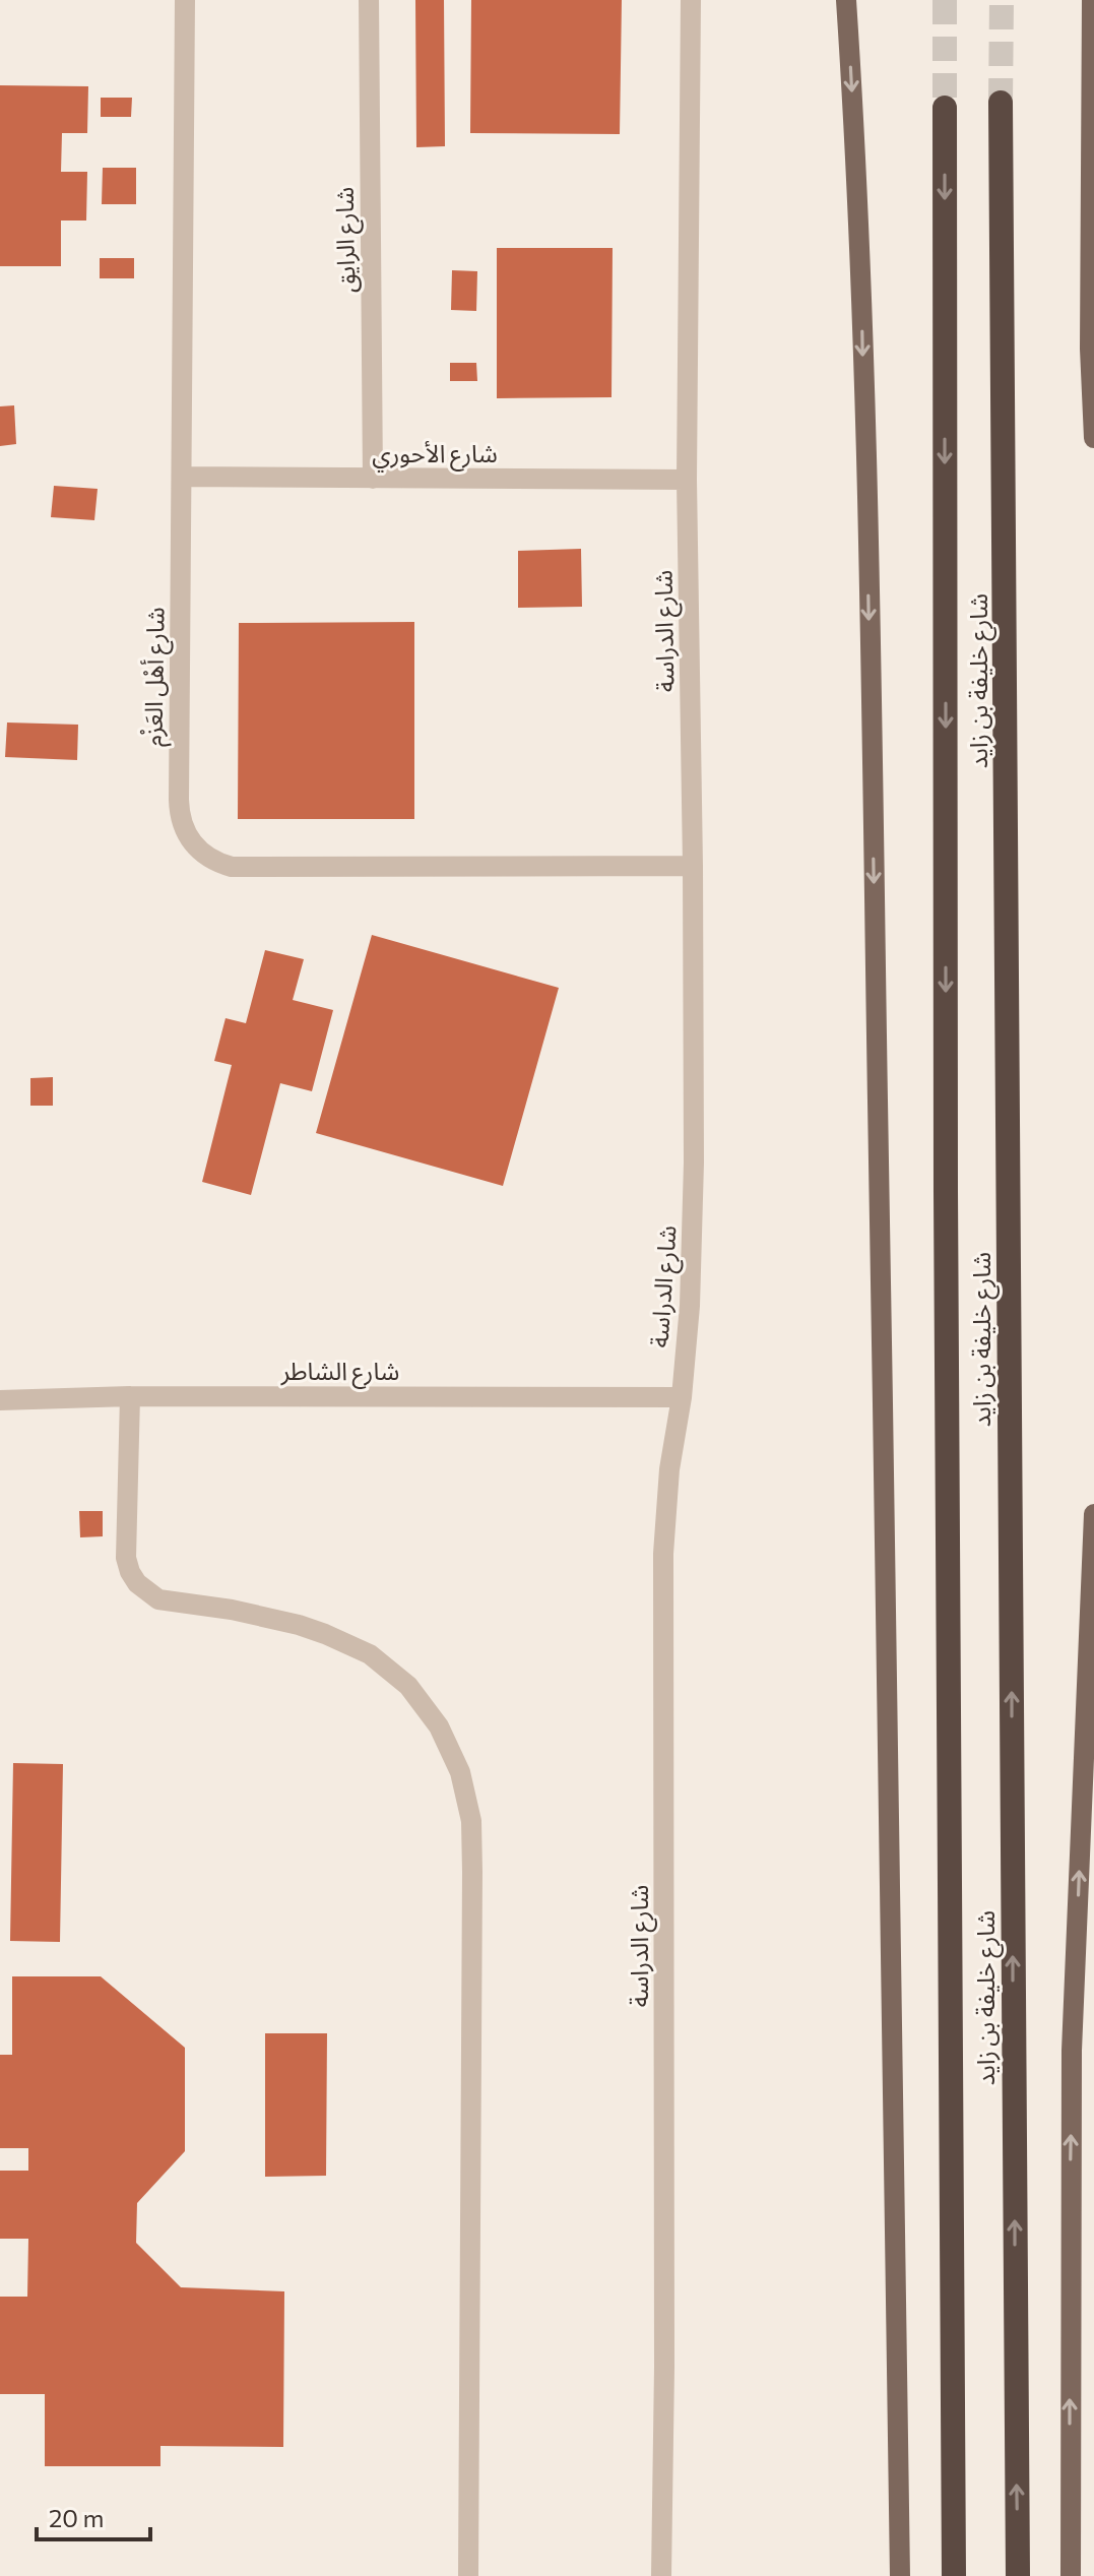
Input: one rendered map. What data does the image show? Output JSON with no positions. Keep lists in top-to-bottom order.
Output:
{
  "streets": {
    "highway": ["شارع خليفة بن زايد"],
    "street": [
      "شارع الرايق",
      "شارع الأحوري",
      "شارع الدراسة",
      "شارع أهْل العَزْم",
      "شارع الشاطر"
    ]
  },
  "crossings": [
    ["شارع الرايق", "شارع الأحوري"],
    ["شارع الأحوري", "شارع الدراسة"],
    ["شارع الأحوري", "شارع أهْل العَزْم"],
    ["شارع الدراسة", "شارع أهْل العَزْم"],
    ["شارع الدراسة", "شارع الشاطر"]
  ],
  "scale_bar": "20 m"
}
